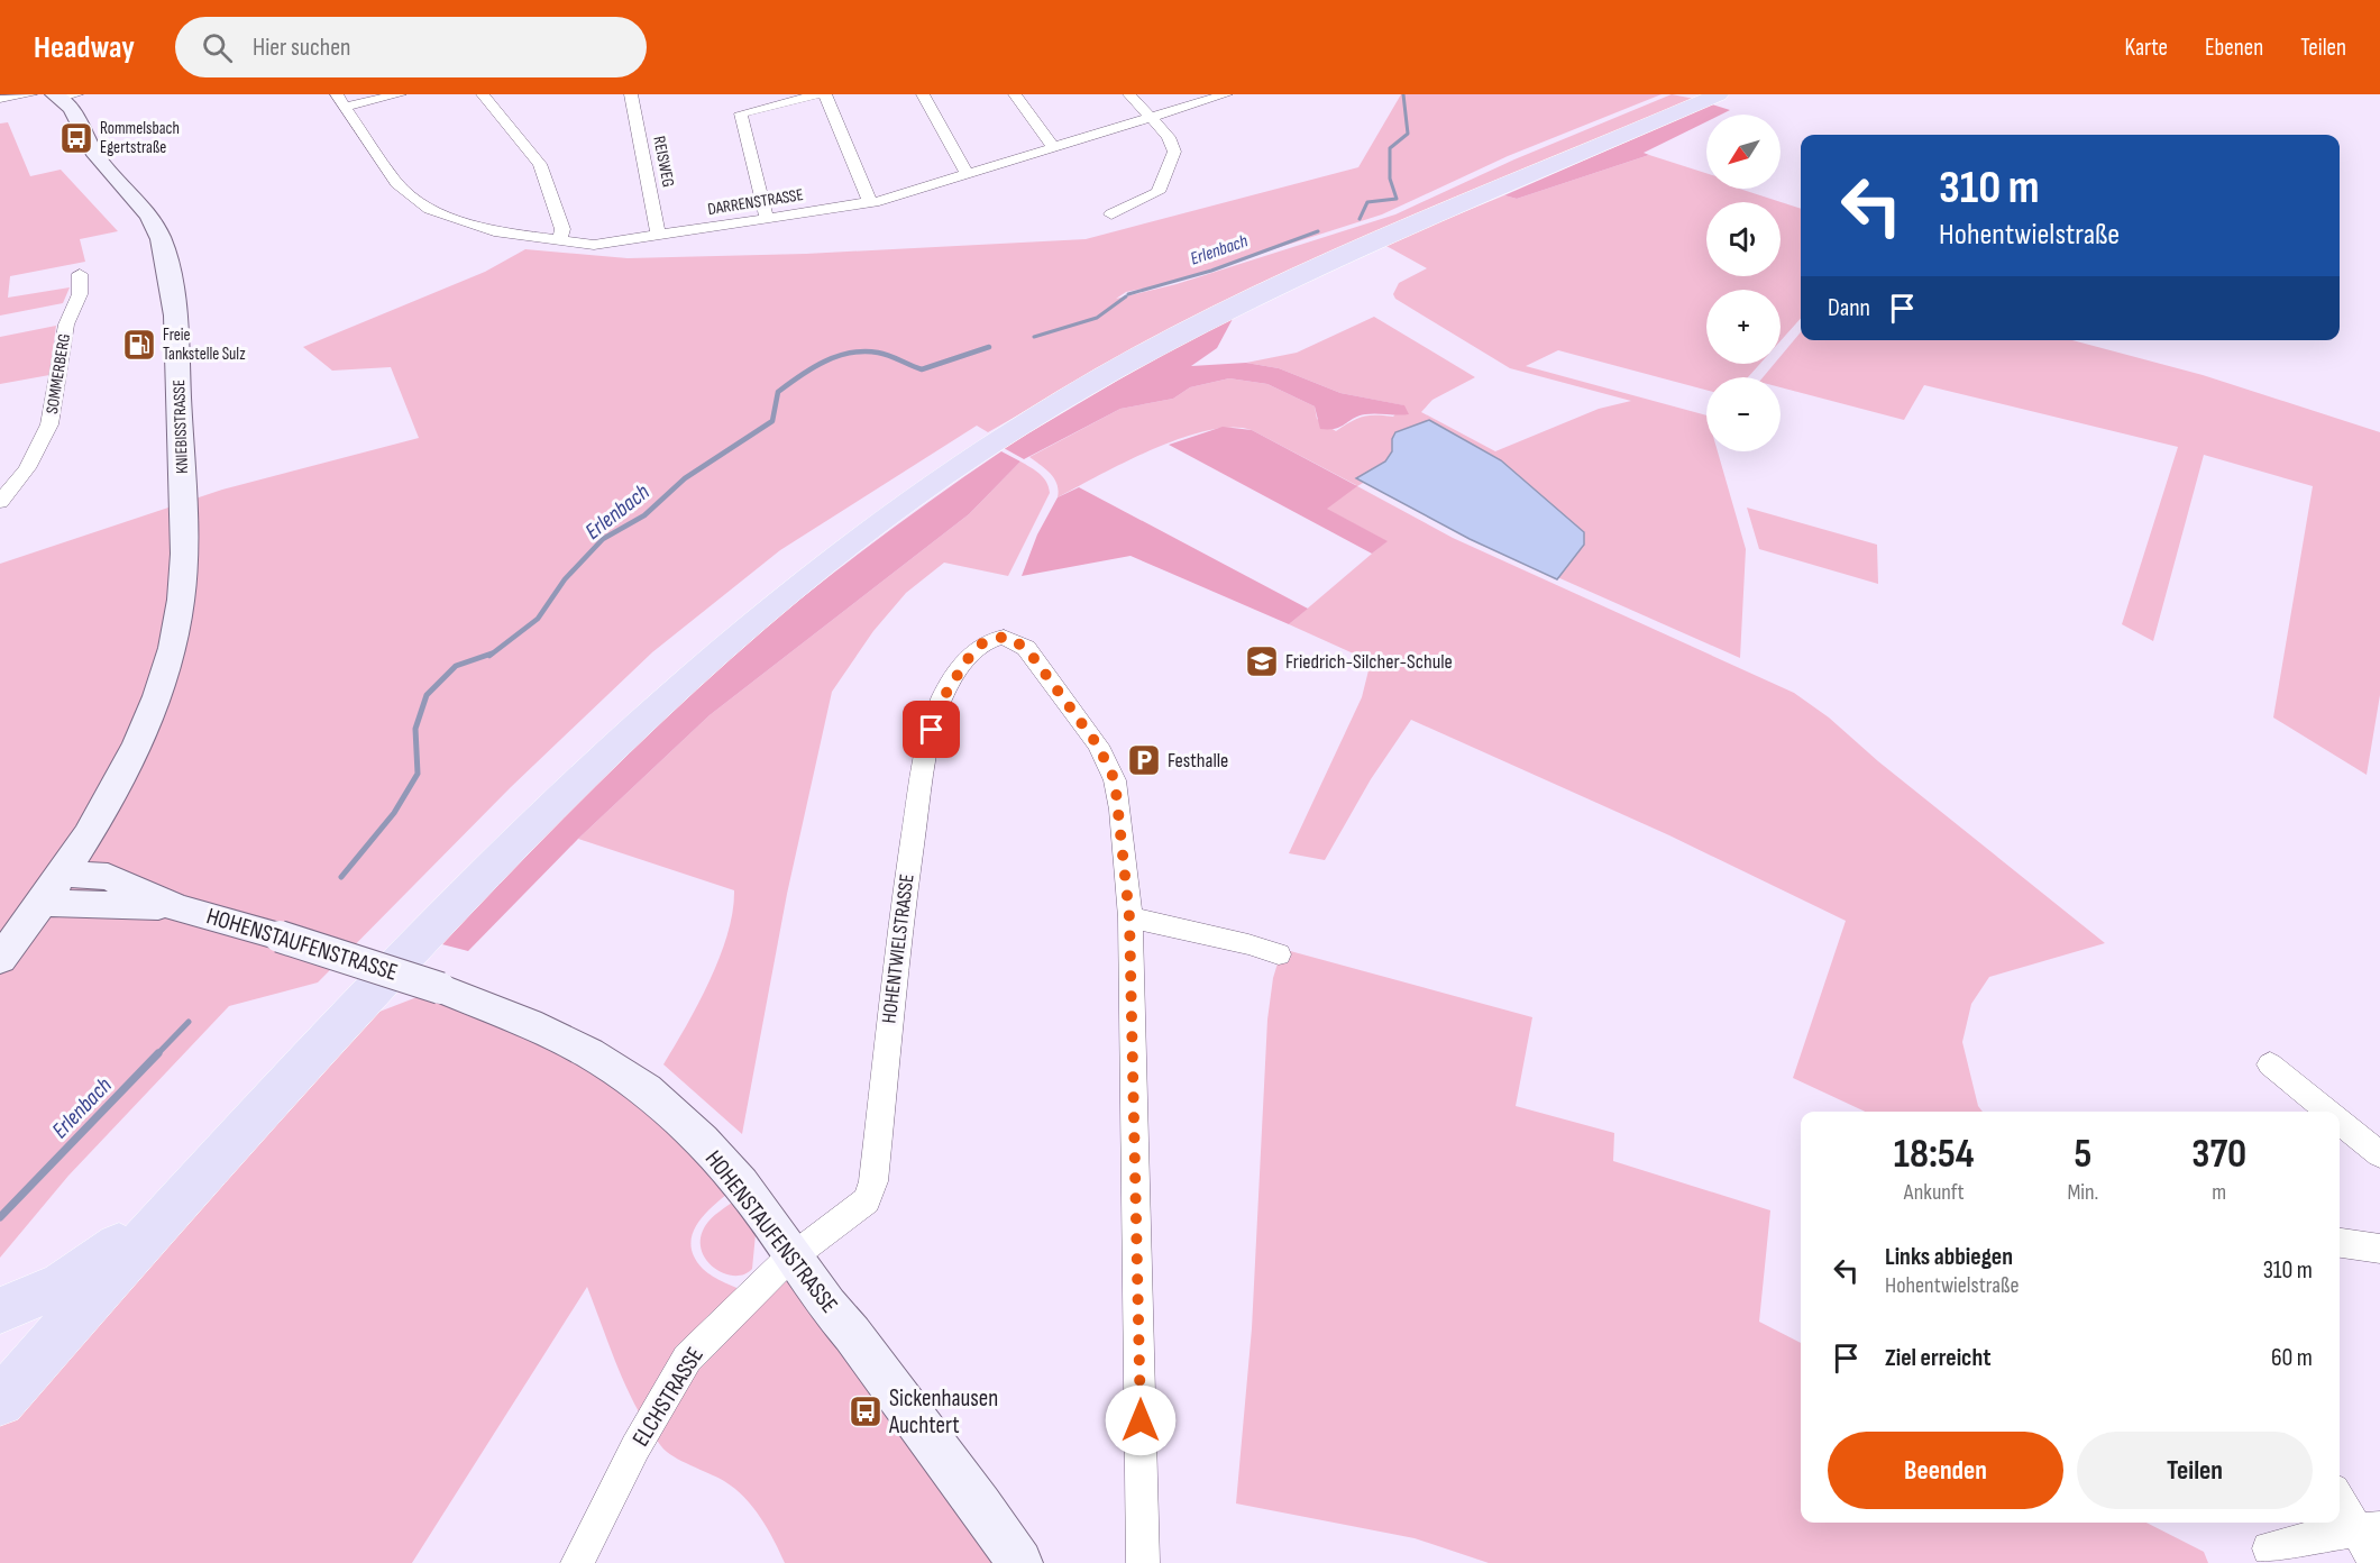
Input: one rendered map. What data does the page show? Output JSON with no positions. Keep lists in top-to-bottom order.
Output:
{
  "streets": {
    "street": [
      "REISWEG",
      "DARRENSTRASSE",
      "SOMMERBERG",
      "KNIEBISSTRASSE",
      "HOHENSTAUFENSTRASSE",
      "HOHENTWIELSTRASSE",
      "ELCHSTRASSE"
    ]
  },
  "crossings": [
    ["REISWEG", "DARRENSTRASSE"],
    ["KNIEBISSTRASSE", "HOHENSTAUFENSTRASSE"],
    ["HOHENSTAUFENSTRASSE", "HOHENTWIELSTRASSE"],
    ["HOHENSTAUFENSTRASSE", "ELCHSTRASSE"],
    ["HOHENTWIELSTRASSE", "ELCHSTRASSE"]
  ],
  "water": ["Erlenbach"],
  "places": {
    "bus stop": ["Rommelsbach Egertstraße", "Sickenhausen Auchtert"],
    "fuel station": ["Freie Tankstelle Sulz"],
    "school or university": ["Friedrich-Silcher-Schule"],
    "parking": ["Festhalle"]
  },
  "north": "bottom left",
  "page": {
    "header": "Headway",
    "search": "Hier suchen",
    "nav": ["Karte", "Ebenen", "Teilen"],
    "map_buttons": ["+", "−"],
    "turn": ["310 m", "Hohentwielstraße"],
    "then": "Dann",
    "eta": [
      "18:54",
      "Ankunft",
      "5",
      "Min.",
      "370",
      "m"
    ],
    "list": [
      {
        "name": "Links abbiegen",
        "note": "Hohentwielstraße",
        "value": "310 m"
      },
      {
        "name": "Ziel erreicht",
        "value": "60 m"
      }
    ],
    "buttons": ["Beenden", "Teilen"]
  }
}
